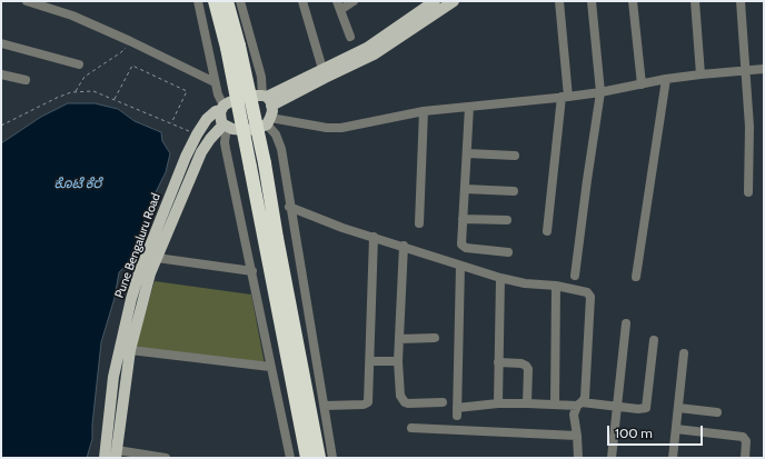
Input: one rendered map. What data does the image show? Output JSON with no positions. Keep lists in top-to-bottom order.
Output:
{
  "streets": {
    "main road": ["Pune Bengaluru Road"]
  },
  "water": ["ಕೊಟೆ ಕೆರೆ"],
  "scale_bar": "100 m"
}
